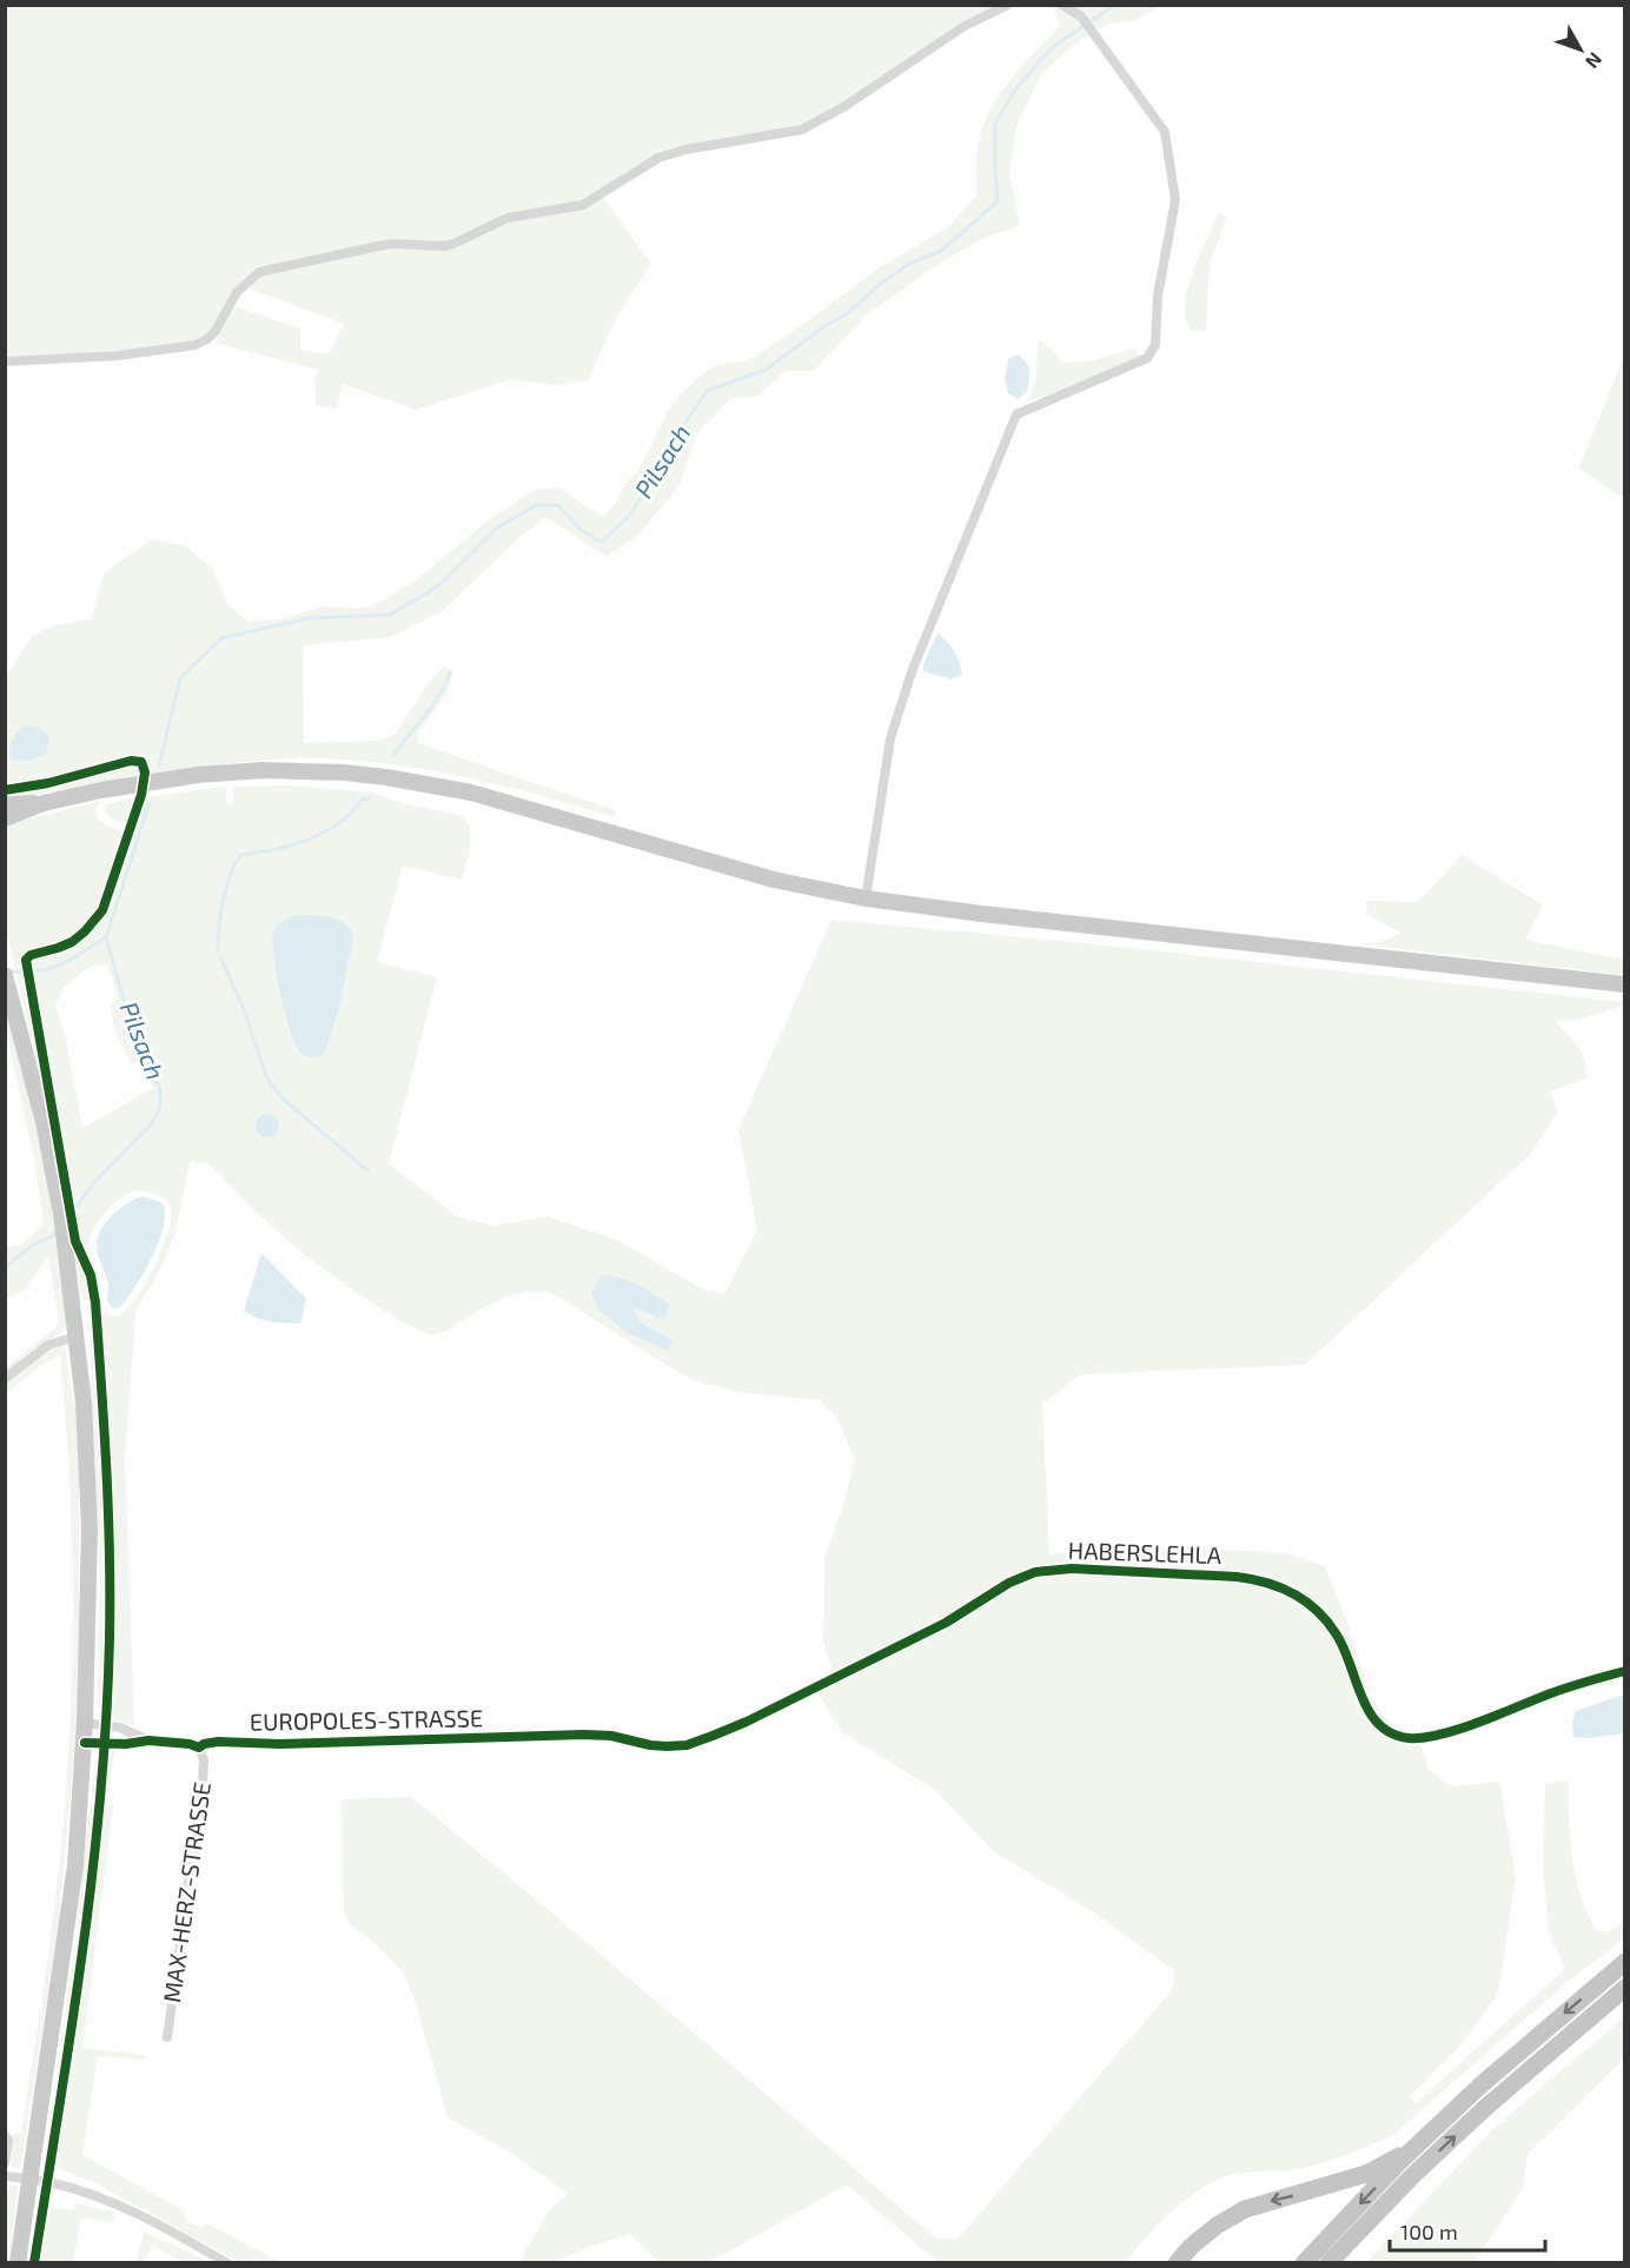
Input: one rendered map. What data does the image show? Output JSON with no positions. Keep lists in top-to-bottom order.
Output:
{
  "streets": {
    "street": ["HABERSLEHLA", "EUROPOLES-STRASSE", "MAX-HERZ-STRASSE"]
  },
  "crossings": [
    ["HABERSLEHLA", "EUROPOLES-STRASSE"],
    ["EUROPOLES-STRASSE", "MAX-HERZ-STRASSE"]
  ],
  "water": ["Pilsach"],
  "scale_bar": "100 m",
  "north": "bottom right"
}
